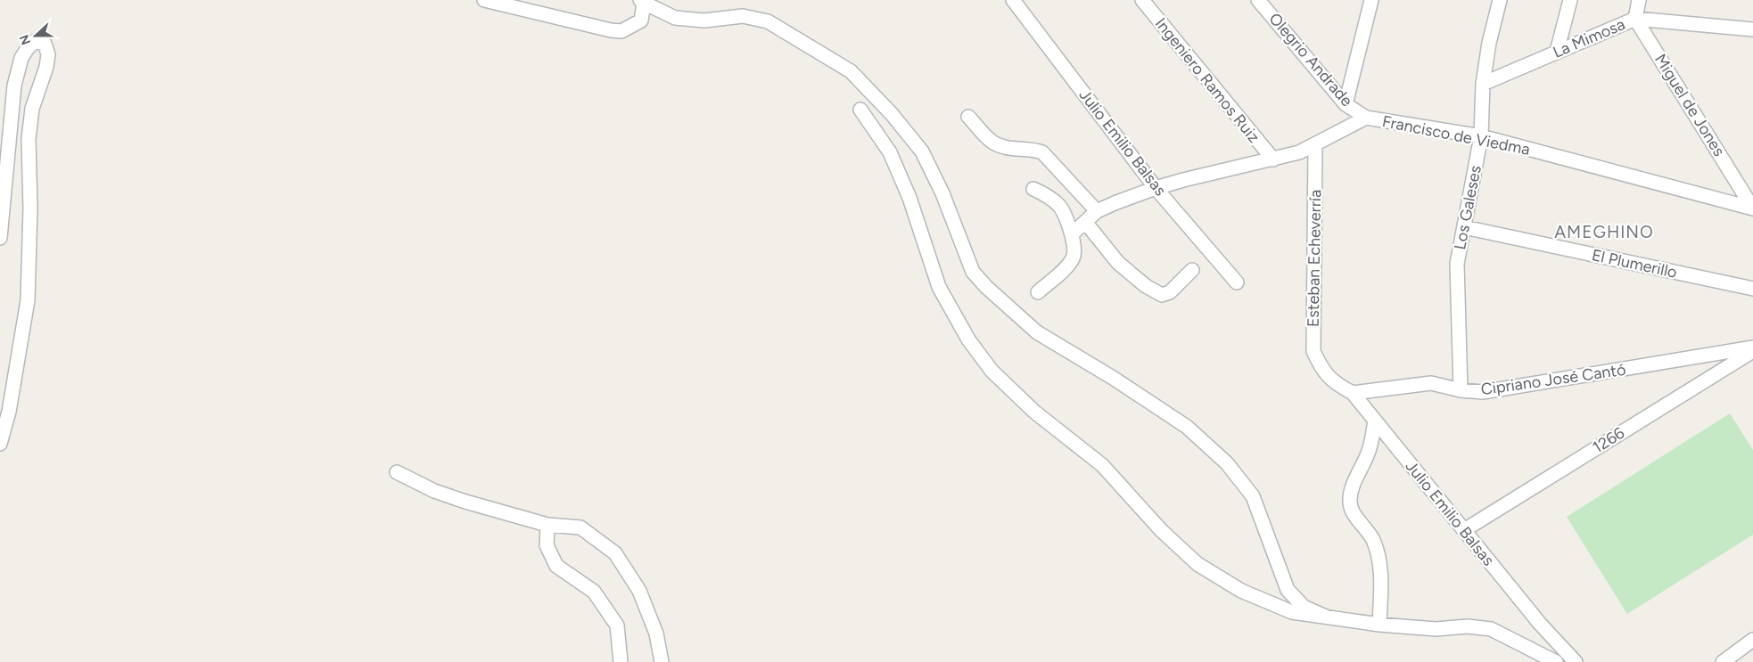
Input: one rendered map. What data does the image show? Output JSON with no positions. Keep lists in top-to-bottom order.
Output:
{
  "streets": {
    "street": [
      "La Mimosa",
      "Olegrio Andrade",
      "Ingeniero Ramos Ruiz",
      "Miguel de Jones",
      "Francisco de Viedma",
      "Julio Emilio Balsas",
      "Los Galeses",
      "Esteban Echeverría",
      "El Plumerillo",
      "Cipriano José Cantó",
      "1266"
    ]
  },
  "crossings": [
    ["La Mimosa", "Miguel de Jones"],
    ["La Mimosa", "Los Galeses"],
    ["Olegrio Andrade", "Francisco de Viedma"],
    ["Ingeniero Ramos Ruiz", "Francisco de Viedma"],
    ["Miguel de Jones", "Francisco de Viedma"],
    ["Francisco de Viedma", "Julio Emilio Balsas"],
    ["Francisco de Viedma", "Los Galeses"],
    ["Francisco de Viedma", "Esteban Echeverría"],
    ["Julio Emilio Balsas", "Esteban Echeverría"],
    ["Julio Emilio Balsas", "Cipriano José Cantó"],
    ["Julio Emilio Balsas", "1266"],
    ["Los Galeses", "El Plumerillo"],
    ["Los Galeses", "Cipriano José Cantó"]
  ],
  "districts": ["AMEGHINO"],
  "north": "left"
}
